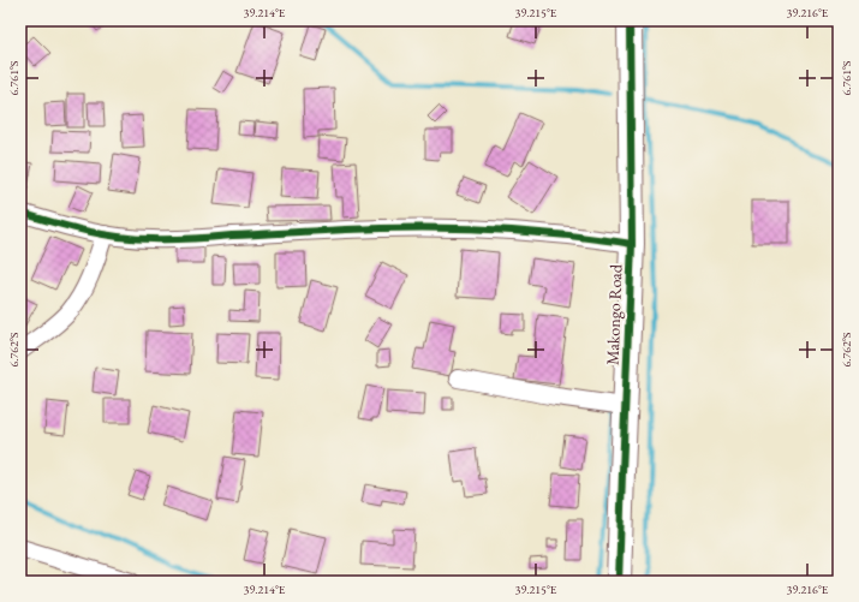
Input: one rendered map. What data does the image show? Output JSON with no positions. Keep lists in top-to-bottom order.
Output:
{
  "streets": {
    "street": ["Makongo Road"]
  },
  "coordinates": [
    "39.214°E",
    "39.215°E",
    "39.216°E",
    "6.761°S",
    "6.762°S"
  ]
}
